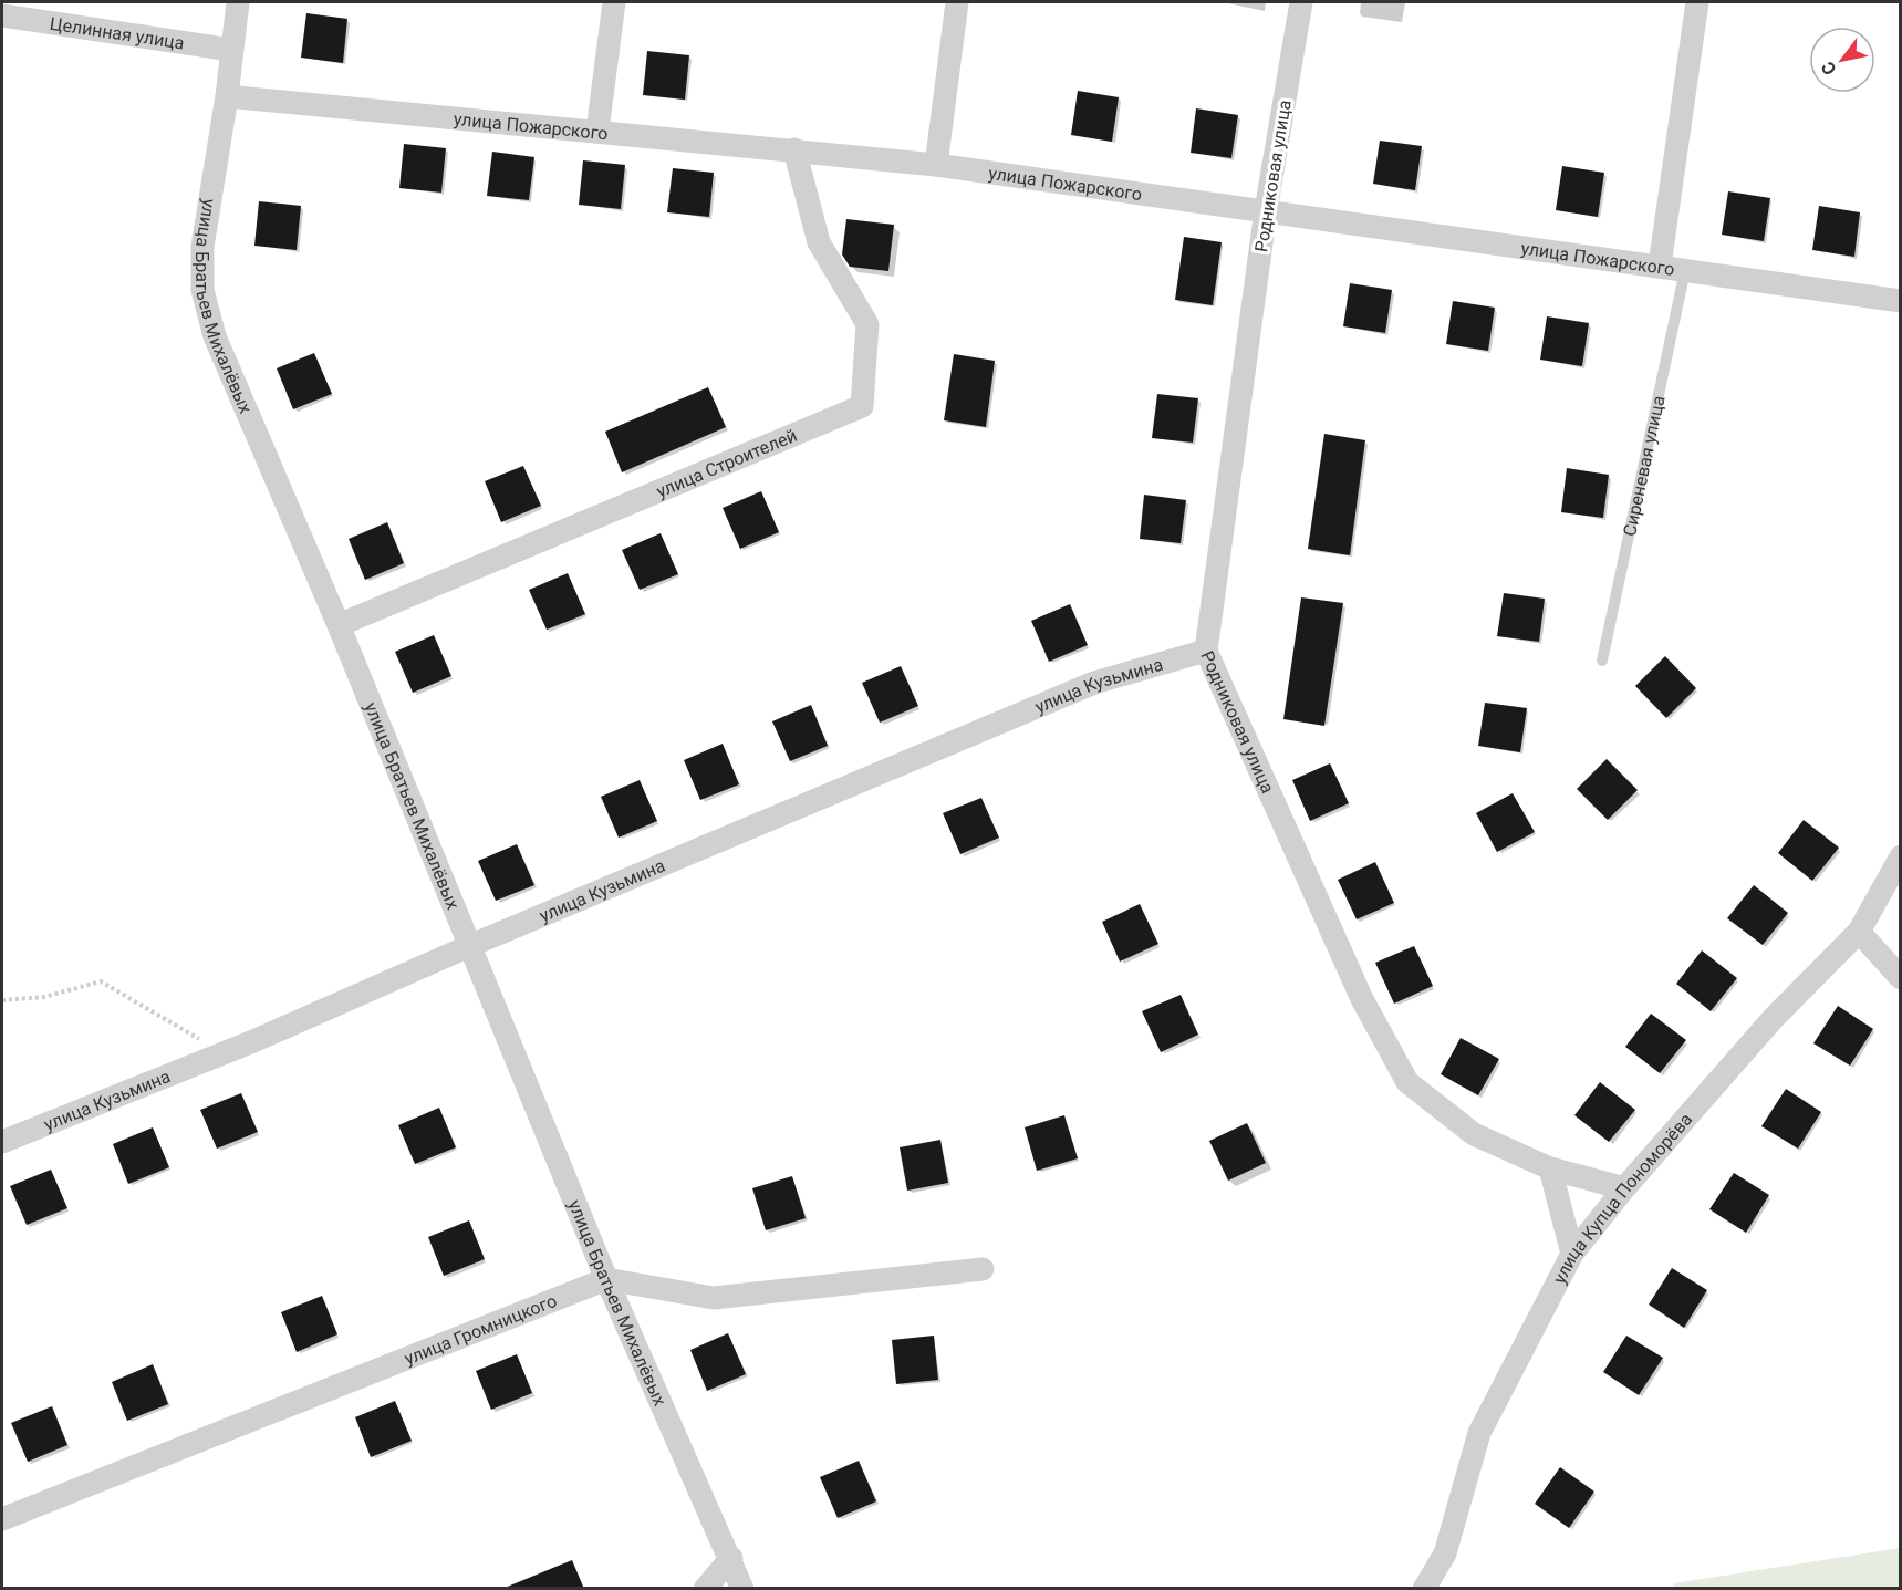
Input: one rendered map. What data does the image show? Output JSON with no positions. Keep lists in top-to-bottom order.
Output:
{
  "streets": {
    "street": [
      "Целинная улица",
      "улица Пожарского",
      "Родниковая улица",
      "улица Братьев Михалёвых",
      "улица Строителей",
      "улица Кузьмина",
      "улица Купца Пономорёва",
      "улица Громницкого"
    ],
    "lane": ["Сиреневая улица"]
  },
  "crossings": [
    ["Целинная улица", "улица Братьев Михалёвых"],
    ["улица Пожарского", "Родниковая улица"],
    ["улица Пожарского", "улица Братьев Михалёвых"],
    ["улица Пожарского", "улица Строителей"],
    ["улица Пожарского", "Сиреневая улица"],
    ["Родниковая улица", "улица Кузьмина"],
    ["Родниковая улица", "улица Купца Пономорёва"],
    ["улица Братьев Михалёвых", "улица Строителей"],
    ["улица Братьев Михалёвых", "улица Кузьмина"],
    ["улица Братьев Михалёвых", "улица Громницкого"]
  ],
  "north": "bottom left"
}
